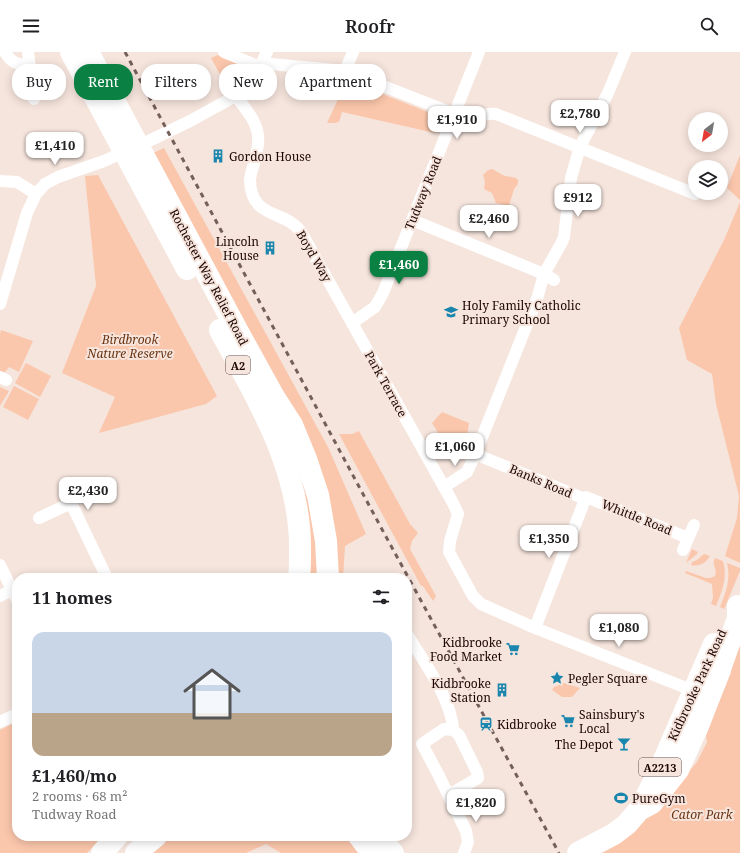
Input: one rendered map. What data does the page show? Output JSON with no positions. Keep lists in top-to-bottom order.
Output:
{
  "streets": {
    "highway": [
      "Rochester Way Relief Road",
      "A2",
      "Kidbrooke Park Road",
      "A2213"
    ],
    "street": [
      "Tudway Road",
      "Boyd Way",
      "Park Terrace",
      "Banks Road",
      "Whittle Road"
    ]
  },
  "crossings": [
    ["Tudway Road", "Boyd Way"],
    ["Tudway Road", "Park Terrace"],
    ["Boyd Way", "Park Terrace"],
    ["Banks Road", "Whittle Road"]
  ],
  "parks": ["Birdbrook Nature Reserve", "Cator Park"],
  "places": {
    "building": ["Gordon House", "Lincoln House", "Kidbrooke Station"],
    "school or university": ["Holy Family Catholic Primary School"],
    "supermarket": ["Kidbrooke Food Market", "Sainsbury's Local"],
    "place": ["Pegler Square"],
    "station": ["Kidbrooke"],
    "bar": ["The Depot"],
    "sports": ["PureGym"]
  },
  "north": "bottom left",
  "page": {
    "header": "Roofr",
    "chip": [
      "Buy",
      "Rent",
      "Filters",
      "New",
      "Apartment"
    ],
    "price": [
      "£2,780",
      "£1,910",
      "£1,410",
      "£912",
      "£2,460",
      "£1,460",
      "£1,060",
      "£2,430",
      "£1,350",
      "£1,080",
      "£1,820"
    ],
    "heading": "11 homes",
    "list": [
      {
        "name": "£1,460/mo",
        "note": "2 rooms · 68 m² · Tudway Road"
      }
    ]
  }
}
